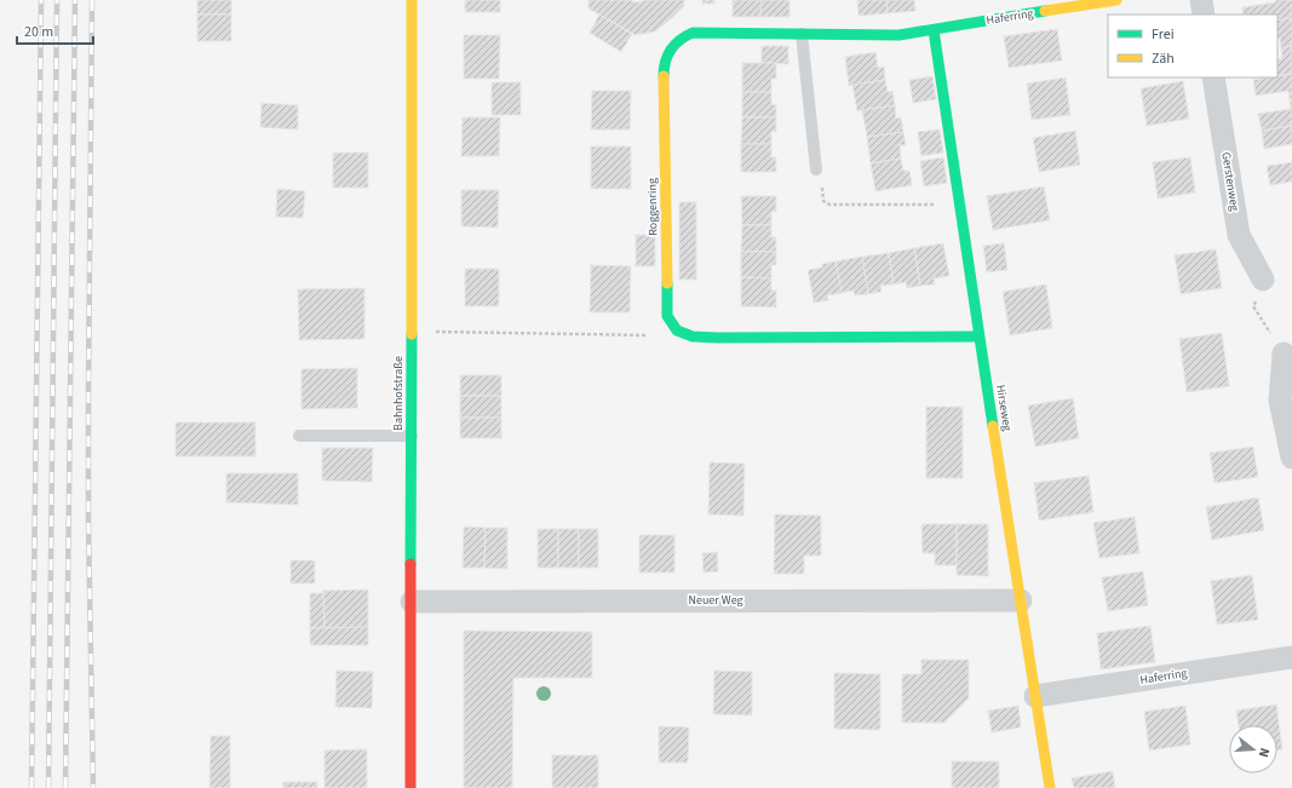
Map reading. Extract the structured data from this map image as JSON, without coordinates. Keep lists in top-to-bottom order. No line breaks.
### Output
{"streets":{"street":["Haferring","Gerstenweg","Roggenring","Bahnhofstraße","Hirseweg","Neuer Weg"]},"crossings":[["Haferring","Roggenring"],["Haferring","Hirseweg"],["Roggenring","Hirseweg"],["Bahnhofstraße","Neuer Weg"],["Hirseweg","Neuer Weg"]],"legend":["Frei","Zäh"],"scale_bar":"20 m","north":"right"}
